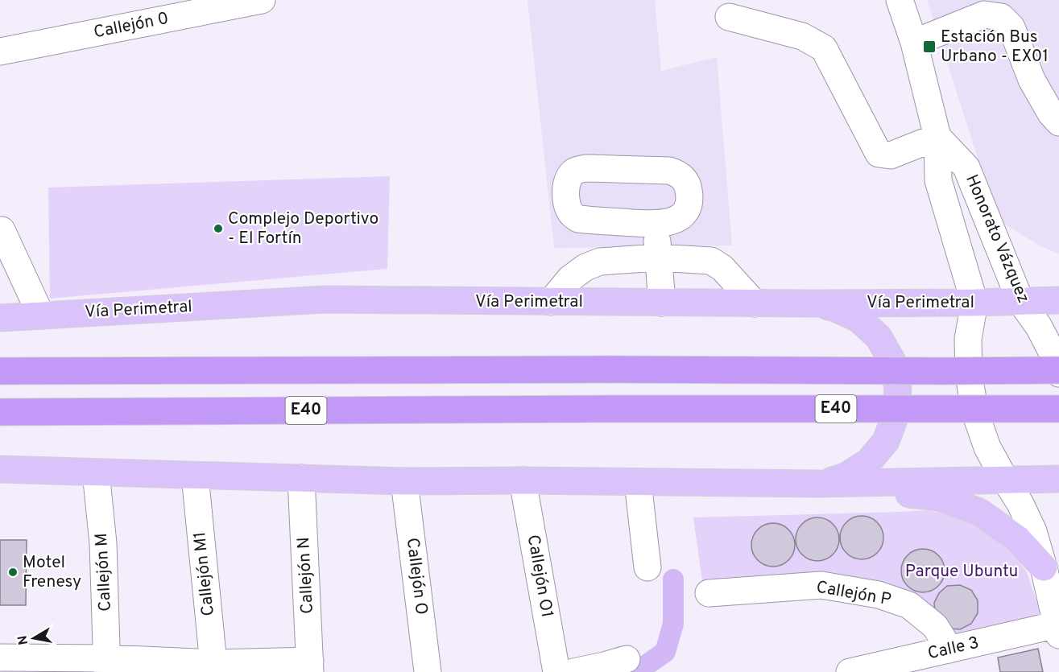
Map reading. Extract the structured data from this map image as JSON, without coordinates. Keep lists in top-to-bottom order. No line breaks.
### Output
{"streets":{"highway":["E40"],"main road":["Vía Perimetral"],"street":["Callejón 0","Honorato Vázquez","Callejón M","Callejón M1","Callejón N","Callejón O","Callejón O1","Callejón P","Calle 3"]},"crossings":[["Honorato Vázquez","Vía Perimetral"],["Honorato Vázquez","E40"],["Honorato Vázquez","Calle 3"],["Callejón P","Calle 3"]],"parks":["Parque Ubuntu"],"places":{"transit":["Estación Bus Urbano - EX01"],"other":["Complejo Deportivo - El Fortín","Motel Frenesy"]},"north":"left"}
